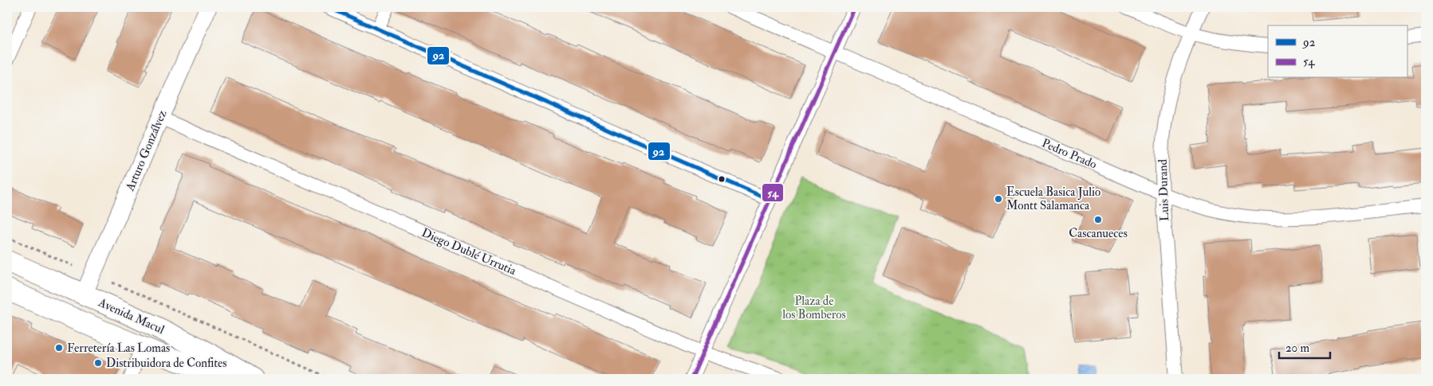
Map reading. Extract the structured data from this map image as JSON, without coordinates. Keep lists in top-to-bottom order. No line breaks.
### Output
{"streets":{"main road":["Avenida Macul"],"street":["Arturo Gonzálvez","Pedro Prado","Luis Durand","Diego Dublé Urrutia"]},"crossings":[["Arturo Gonzálvez","Diego Dublé Urrutia"],["Arturo Gonzálvez","Avenida Macul"],["Pedro Prado","Luis Durand"]],"parks":["Plaza de los Bomberos"],"places":["Escuela Basica Julio Montt Salamanca","Cascanueces","Ferretería Las Lomas","Distribuidora de Confites"],"lines":["transit line 92","transit line 54"],"legend":["92","54"],"scale_bar":"20 m"}
